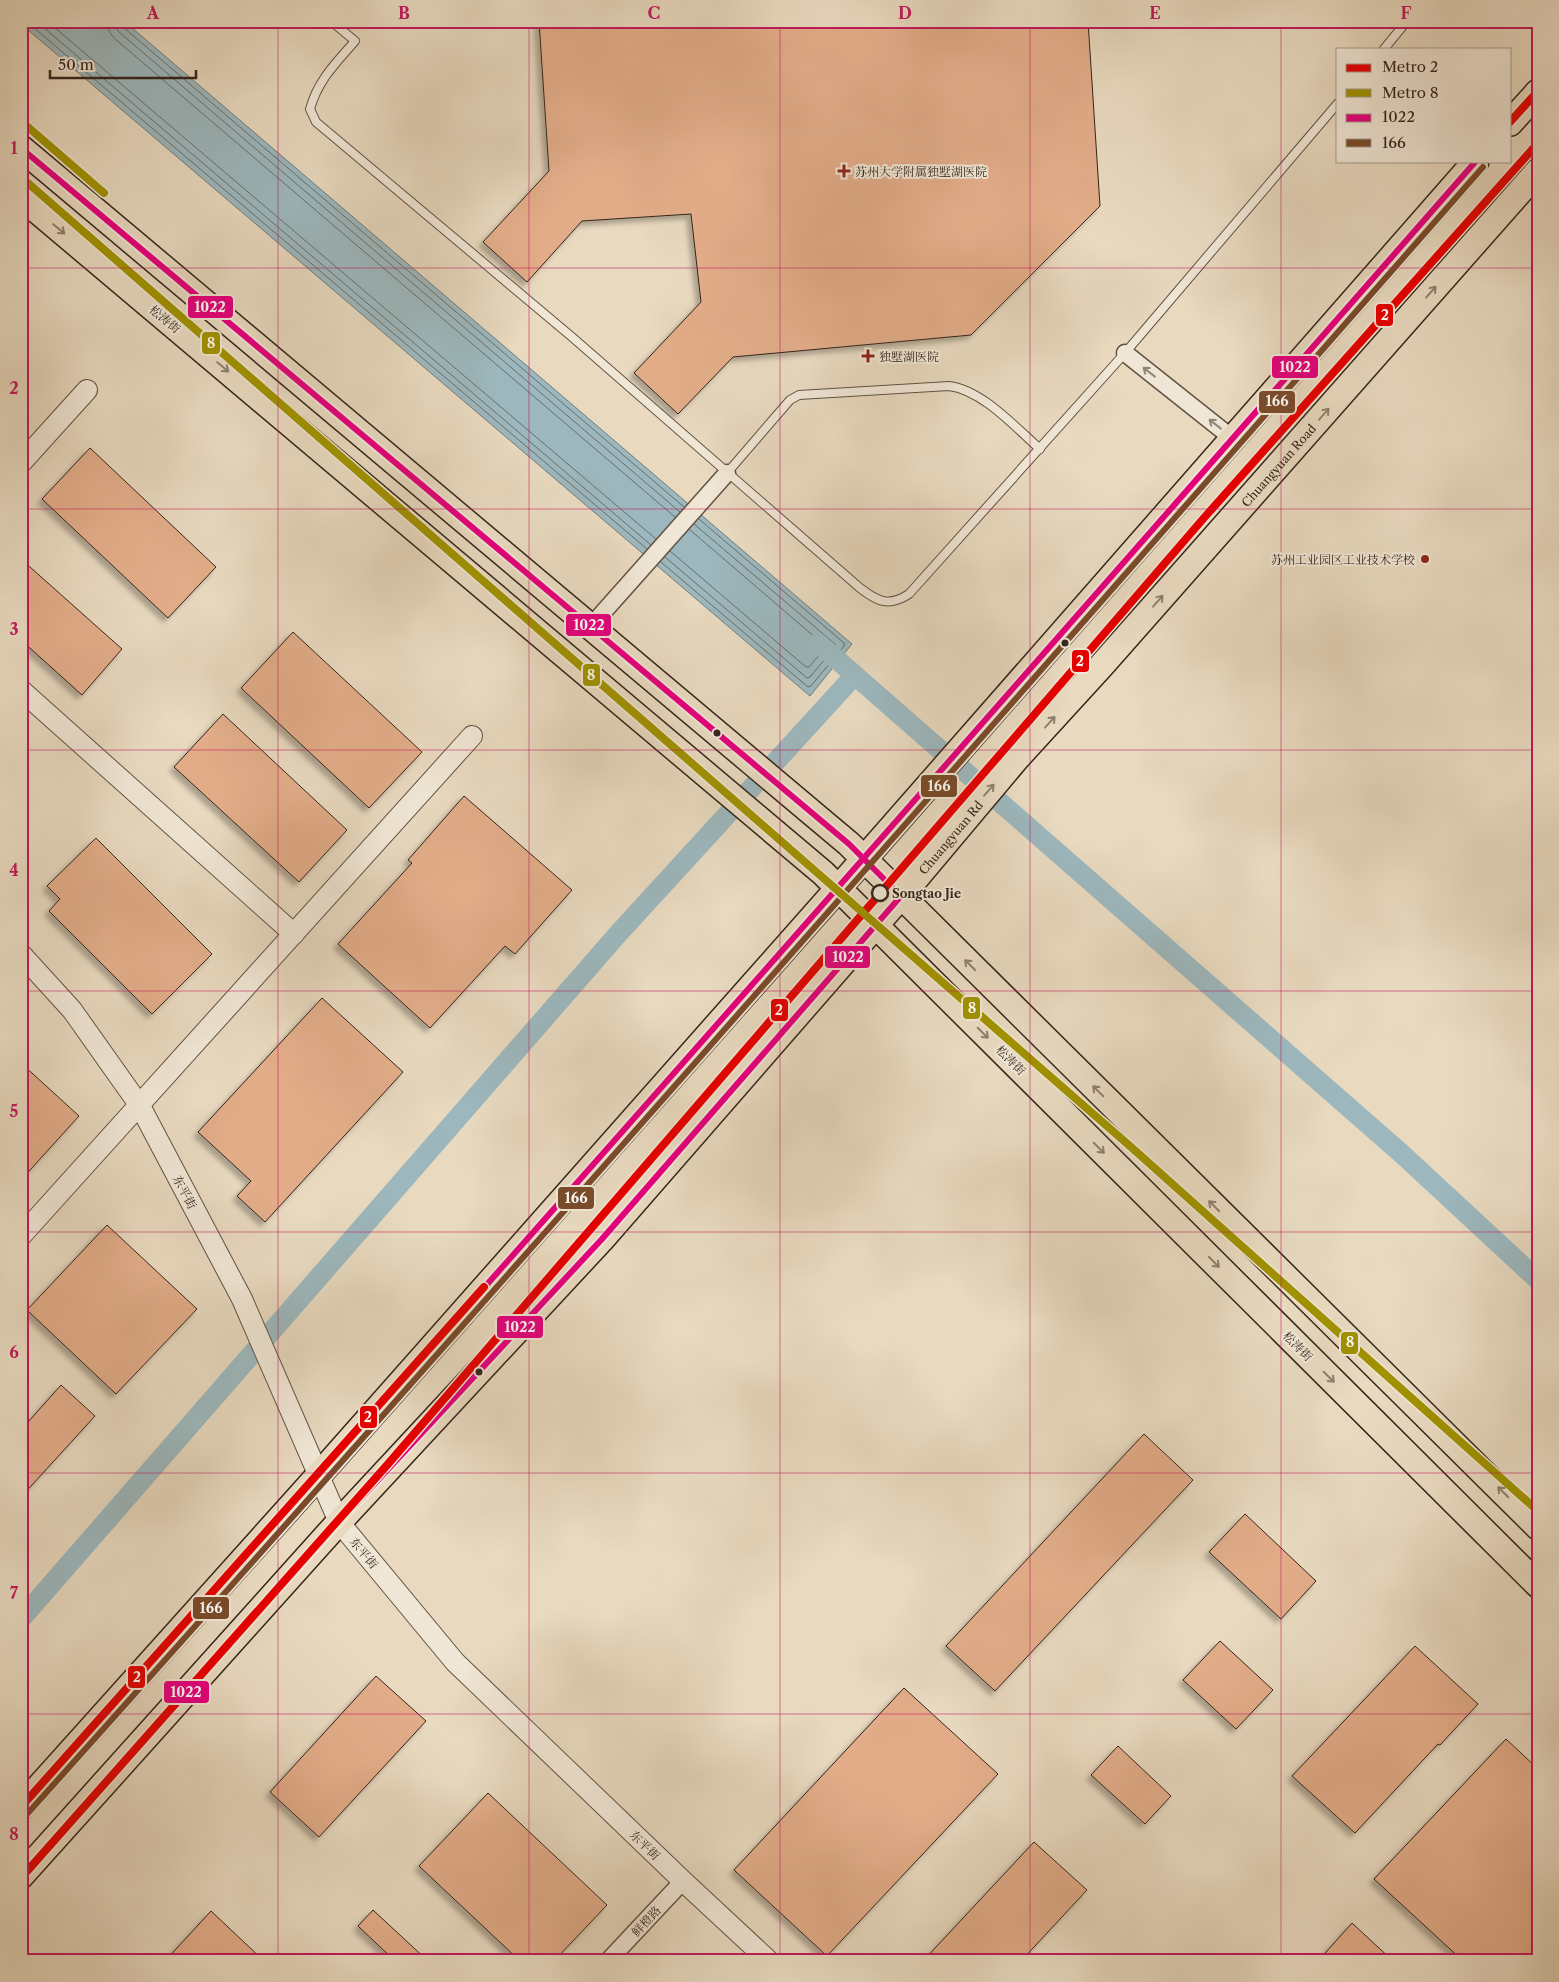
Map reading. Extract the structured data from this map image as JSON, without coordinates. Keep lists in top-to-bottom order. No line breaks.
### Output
{"streets":{"main road":["松涛街","Chuangyuan Road","Chuangyuan Rd"],"street":["东平街","鲜橙路"]},"crossings":[["松涛街","Chuangyuan Rd"],["Chuangyuan Road","Chuangyuan Rd"],["Chuangyuan Rd","东平街"],["东平街","鲜橙路"]],"places":{"health":["苏州大学附属独墅湖医院","独墅湖医院"],"other":["苏州工业园区工业技术学校","Songtao Jie"]},"lines":["metro line 2","transit line 1022","metro line 8","transit line 166"],"legend":["Metro 2","Metro 8","1022","166"],"scale_bar":"50 m","grid":{"columns":["A","B","C","D","E","F"],"rows":["1","2","3","4","5","6","7","8"]}}
